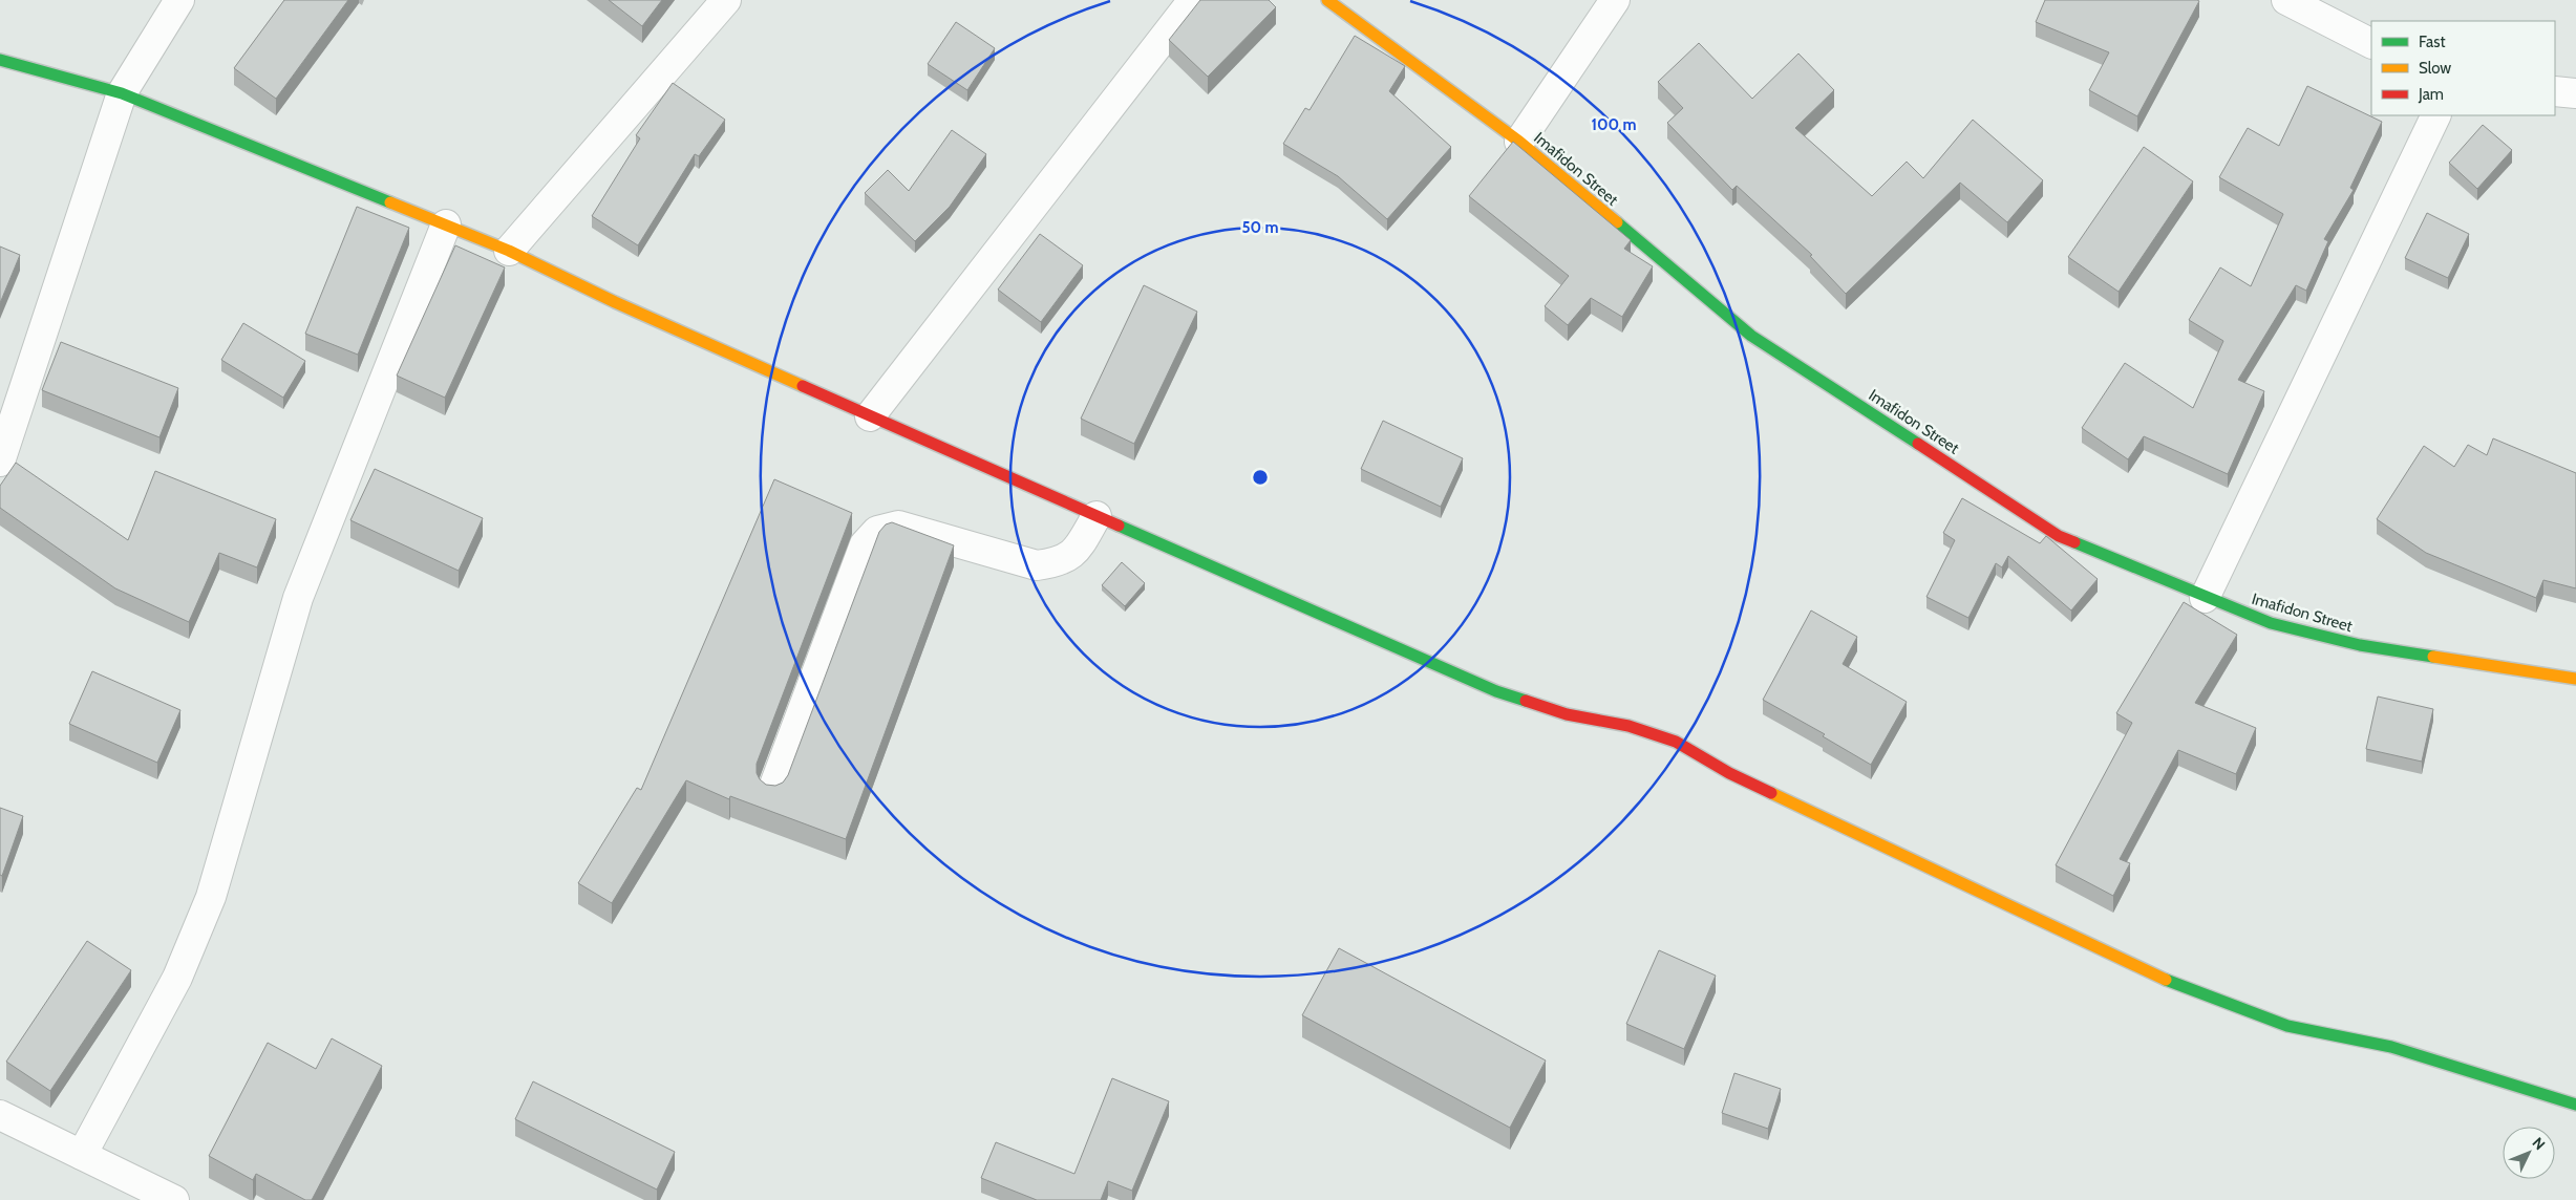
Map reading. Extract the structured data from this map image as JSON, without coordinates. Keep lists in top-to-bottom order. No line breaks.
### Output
{"streets":{"street":["Imafidon Street"]},"legend":["Fast","Slow","Jam"],"north":"top right","rings":["100 m","50 m"]}
